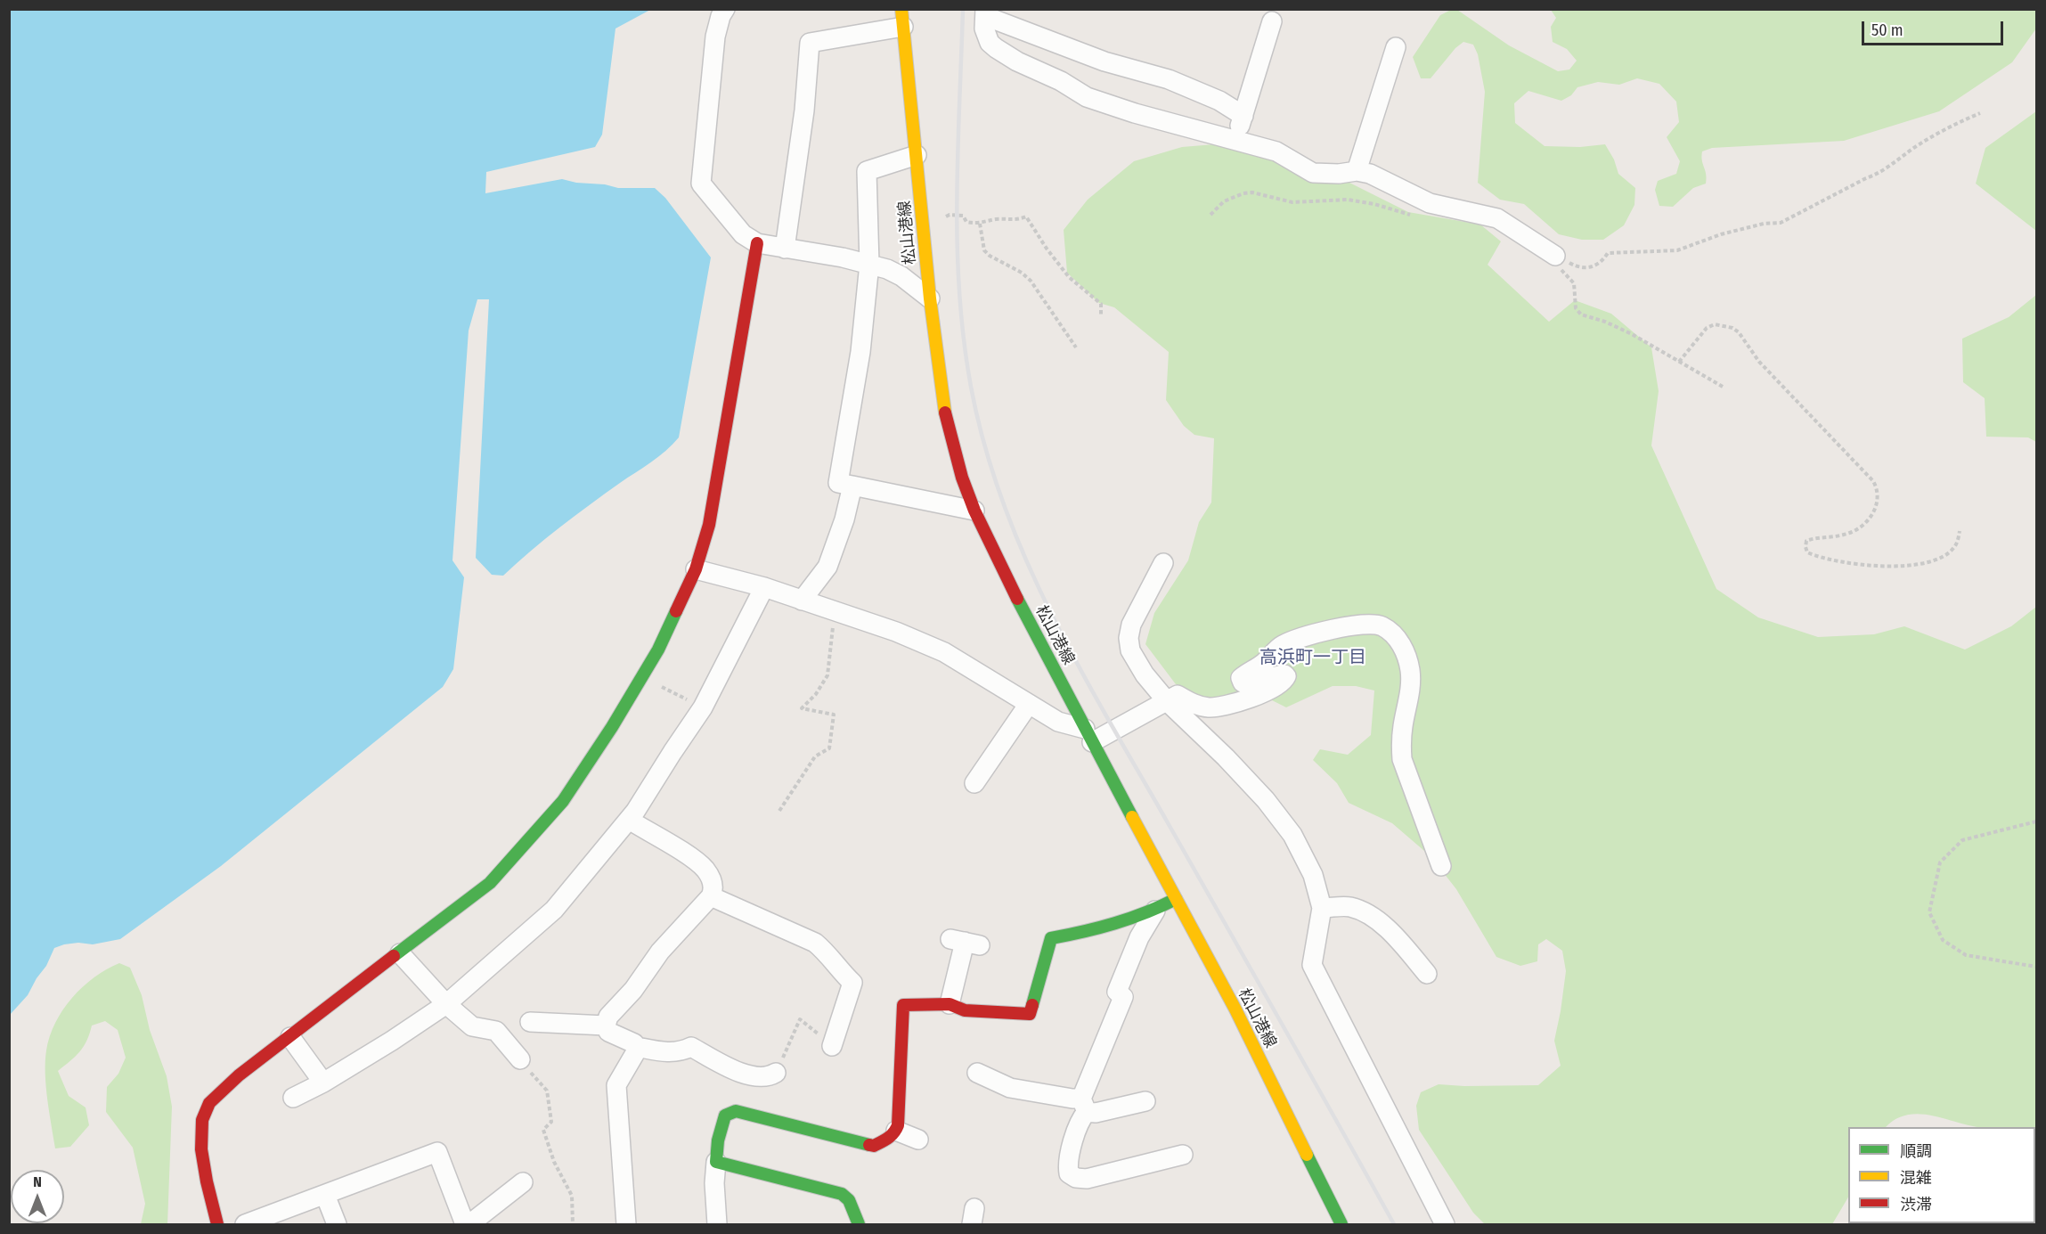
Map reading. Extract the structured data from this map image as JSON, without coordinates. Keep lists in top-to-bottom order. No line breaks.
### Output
{"streets":{"street":["松山港線"]},"districts":["高浜町一丁目"],"legend":["順調","混雑","渋滞"],"scale_bar":"50 m","north":"top"}
